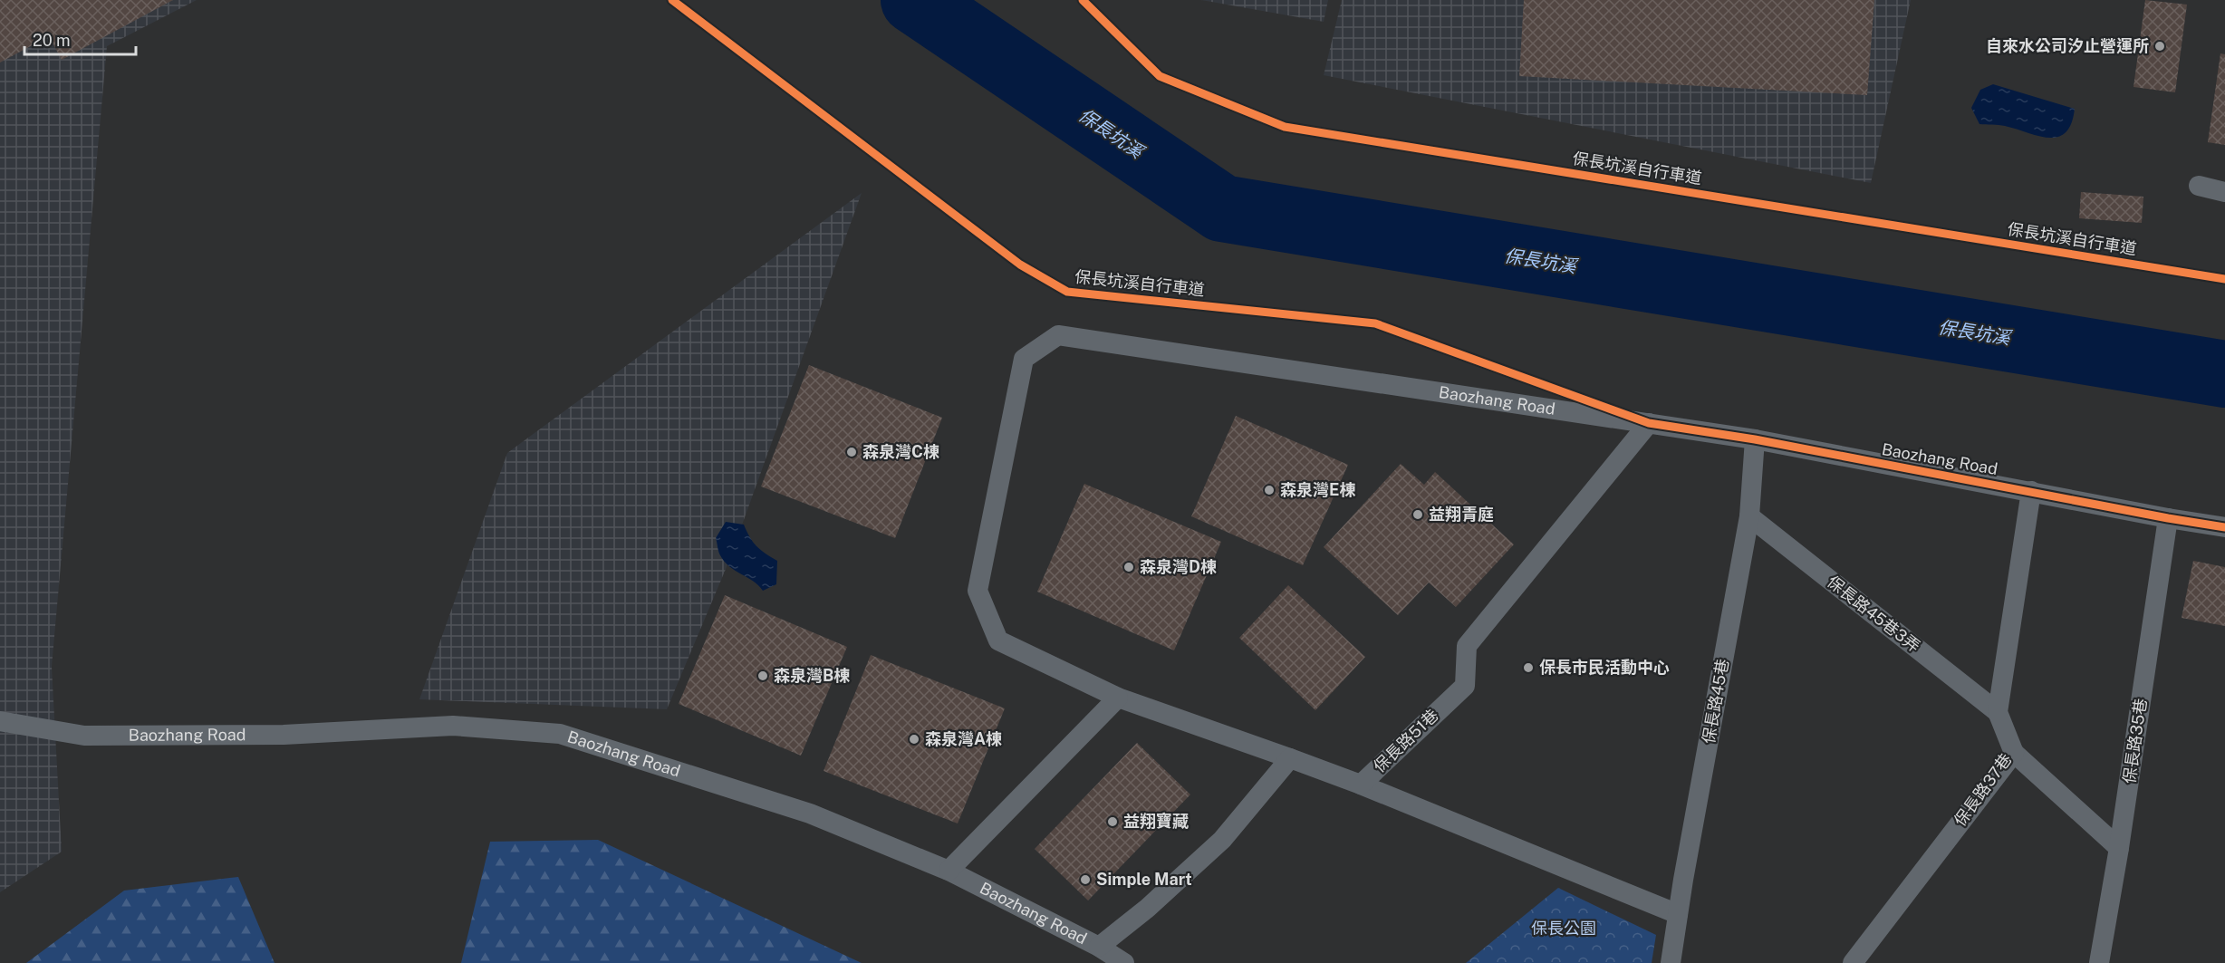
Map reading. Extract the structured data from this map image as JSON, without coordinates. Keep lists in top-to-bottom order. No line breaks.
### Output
{"streets":{"lane":["Baozhang Road","保長路45巷3弄","保長路45巷","保長路51巷","保長路35巷","保長路37巷"],"cycle path":["保長坑溪自行車道"]},"crossings":[["Baozhang Road","保長路45巷"],["Baozhang Road","保長路51巷"],["Baozhang Road","保長路35巷"],["保長路45巷3弄","保長路45巷"],["保長路45巷3弄","保長路37巷"]],"water":["保長坑溪"],"parks":["保長公園"],"places":["自來水公司汐止營運所","森泉灣C棟","森泉灣E棟","益翔青庭","森泉灣D棟","保長市民活動中心","森泉灣B棟","森泉灣A棟","益翔寶藏","Simple Mart"],"scale_bar":"20 m"}
